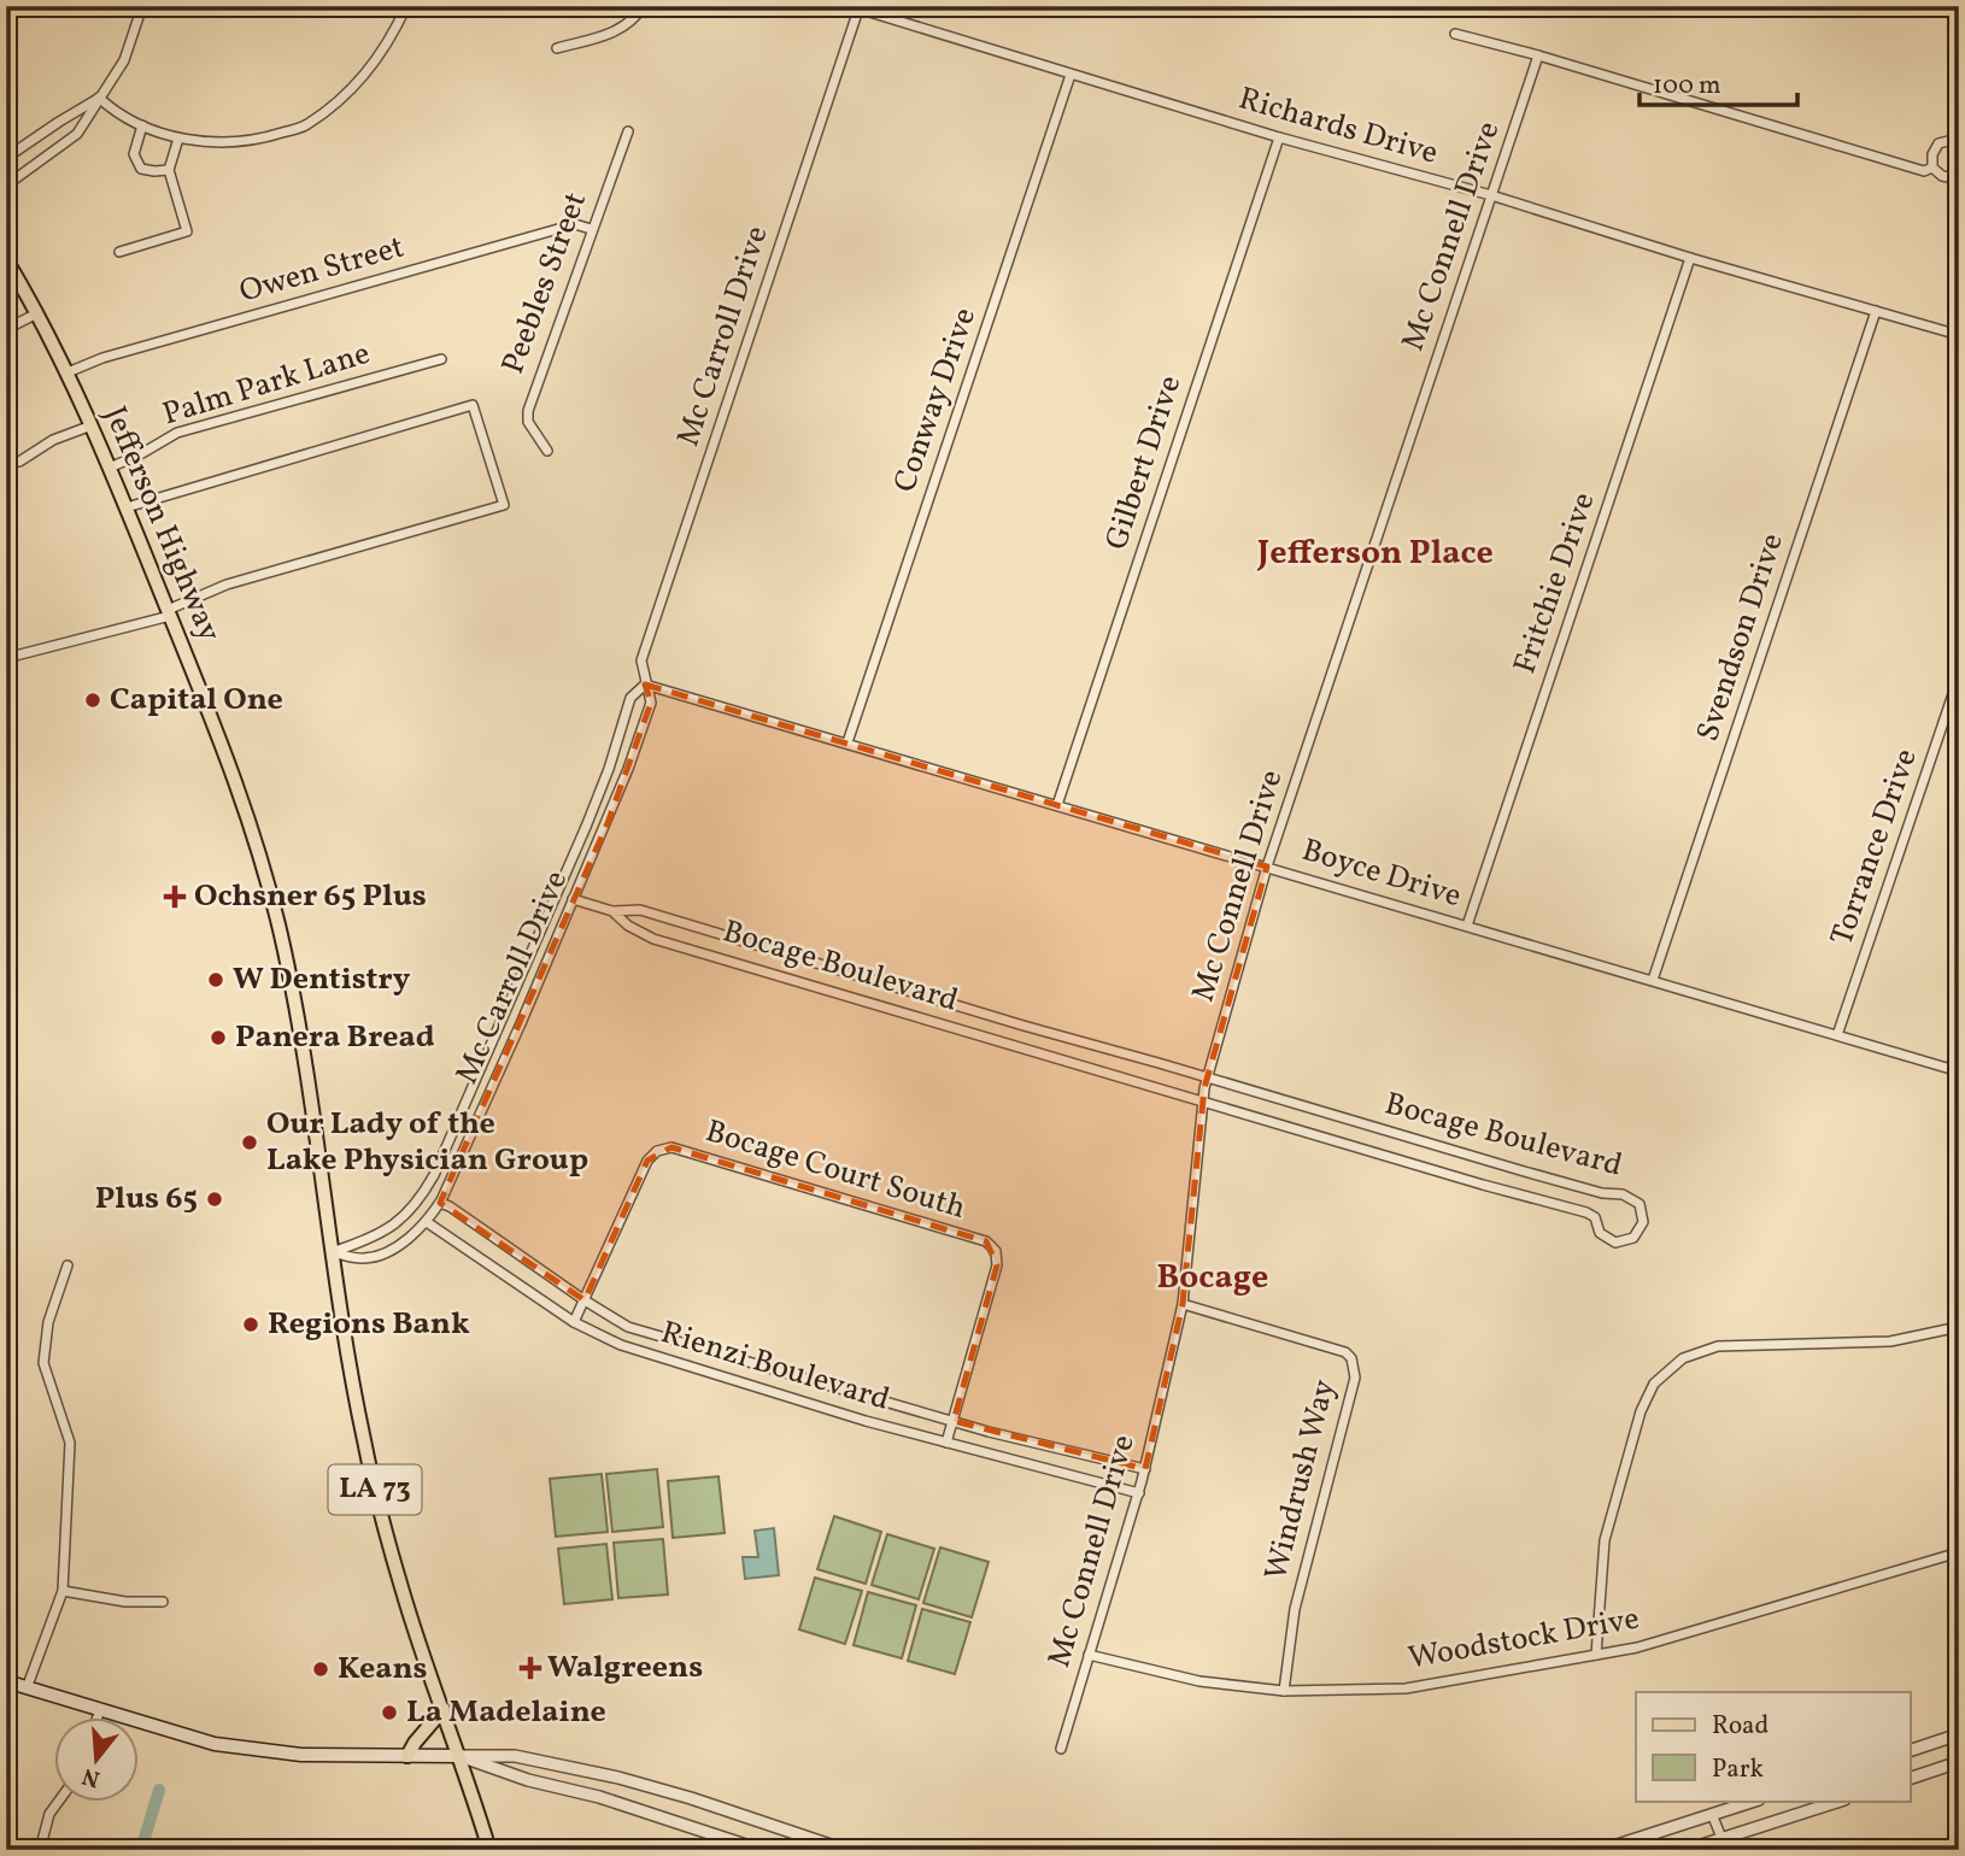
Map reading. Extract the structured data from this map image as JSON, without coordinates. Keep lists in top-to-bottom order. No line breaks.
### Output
{"streets":{"main road":["Jefferson Highway","LA 73"],"street":["Richards Drive","Mc Connell Drive","Owen Street","Peebles Street","Mc Carroll Drive","Palm Park Lane","Conway Drive","Gilbert Drive","Fritchie Drive","Svendson Drive","Torrance Drive","Boyce Drive","Bocage Boulevard","Bocage Court South","Rienzi Boulevard","Windrush Way","Woodstock Drive"]},"crossings":[["Richards Drive","Mc Connell Drive"],["Richards Drive","Mc Carroll Drive"],["Richards Drive","Conway Drive"],["Richards Drive","Gilbert Drive"],["Richards Drive","Fritchie Drive"],["Richards Drive","Svendson Drive"],["Mc Connell Drive","Boyce Drive"],["Mc Connell Drive","Bocage Boulevard"],["Mc Connell Drive","Rienzi Boulevard"],["Mc Connell Drive","Windrush Way"],["Mc Connell Drive","Woodstock Drive"],["Owen Street","Peebles Street"],["Owen Street","Jefferson Highway"],["Mc Carroll Drive","Jefferson Highway"],["Mc Carroll Drive","Boyce Drive"],["Mc Carroll Drive","Bocage Boulevard"],["Mc Carroll Drive","Rienzi Boulevard"],["Palm Park Lane","Jefferson Highway"],["Conway Drive","Boyce Drive"],["Gilbert Drive","Boyce Drive"],["Fritchie Drive","Boyce Drive"],["Svendson Drive","Boyce Drive"],["Torrance Drive","Boyce Drive"],["Bocage Court South","Rienzi Boulevard"],["Windrush Way","Woodstock Drive"]],"districts":["Jefferson Place","Bocage"],"places":{"other":["Capital One","W Dentistry","Panera Bread","Our Lady of the Lake Physician Group","Plus 65","Regions Bank","Keans","La Madelaine"],"health":["Ochsner 65 Plus","Walgreens"]},"legend":["Road","Park"],"scale_bar":"100 m","north":"bottom"}
